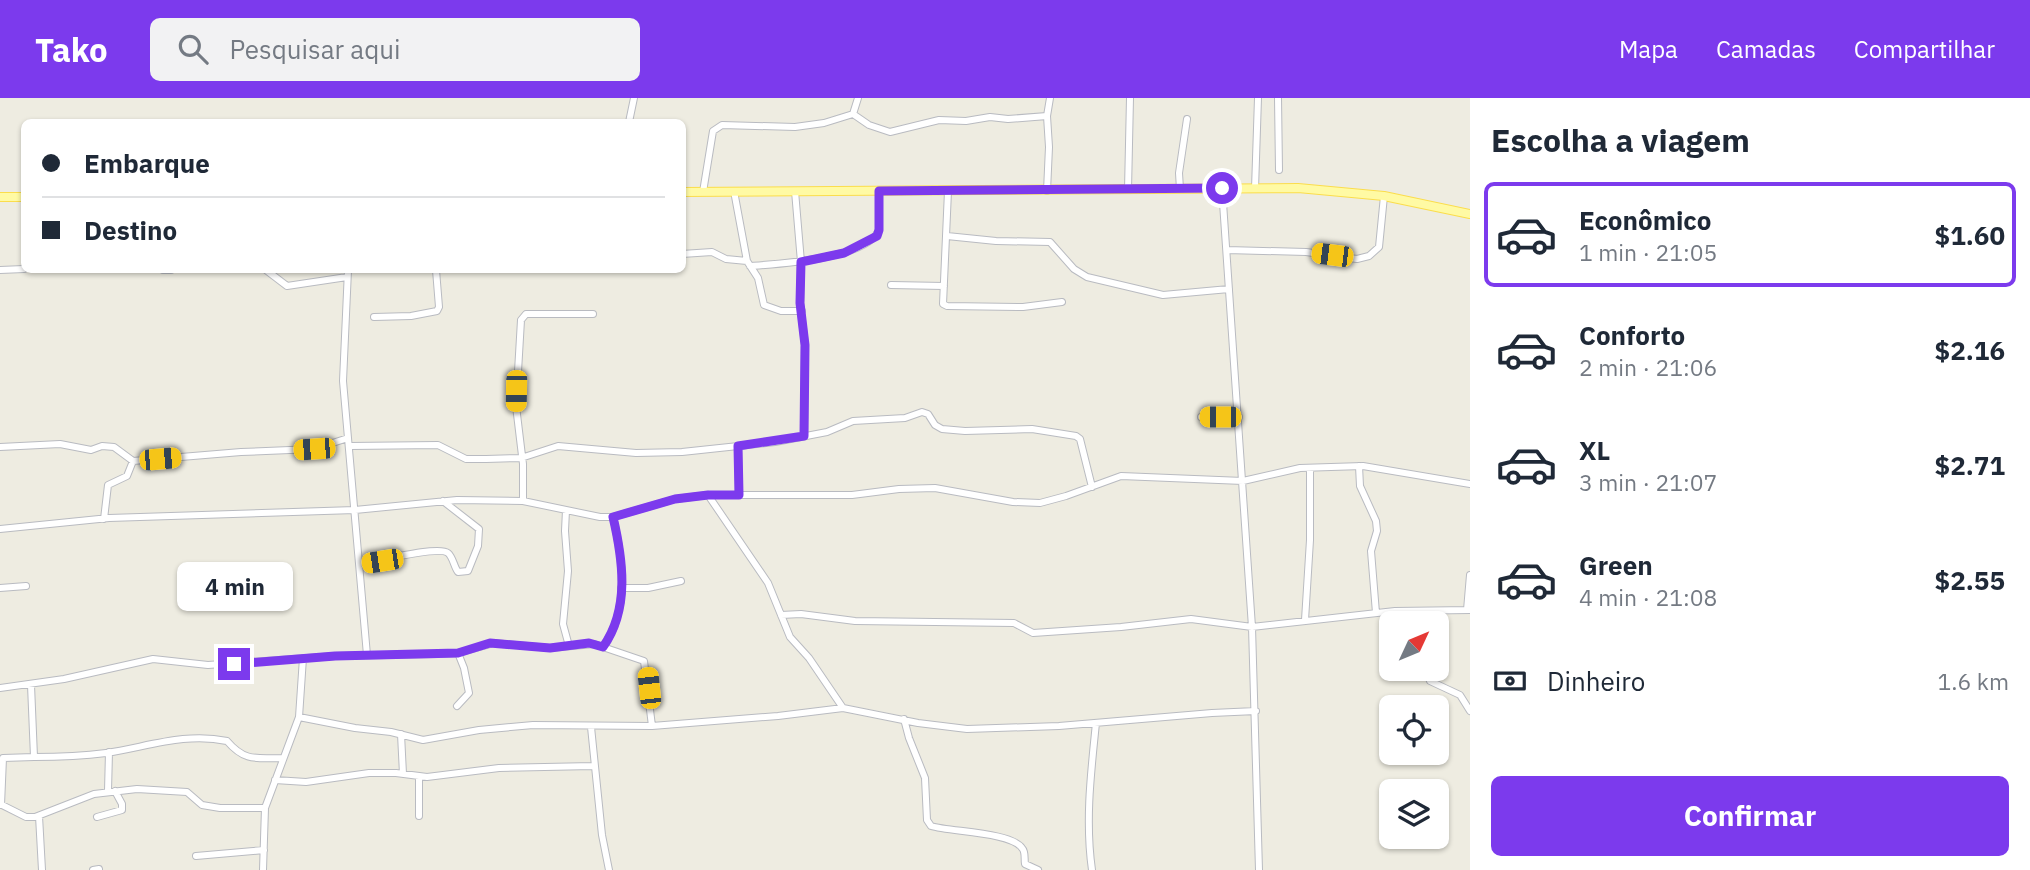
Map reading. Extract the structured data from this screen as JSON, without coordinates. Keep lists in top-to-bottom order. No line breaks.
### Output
{"north":"top right","page":{"header":"Tako","search":"Pesquisar aqui","nav":["Mapa","Camadas","Compartilhar"],"heading":"Escolha a viagem","banner":["Embarque","Destino"],"list":[{"name":"Econômico","note":"1 min · 21:05","value":"$1.60"},{"name":"Conforto","note":"2 min · 21:06","value":"$2.16"},{"name":"XL","note":"3 min · 21:07","value":"$2.71"},{"name":"Green","note":"4 min · 21:08","value":"$2.55"}],"bubble":"4 min","pay":["Dinheiro","1.6 km"],"buttons":"Confirmar"}}
